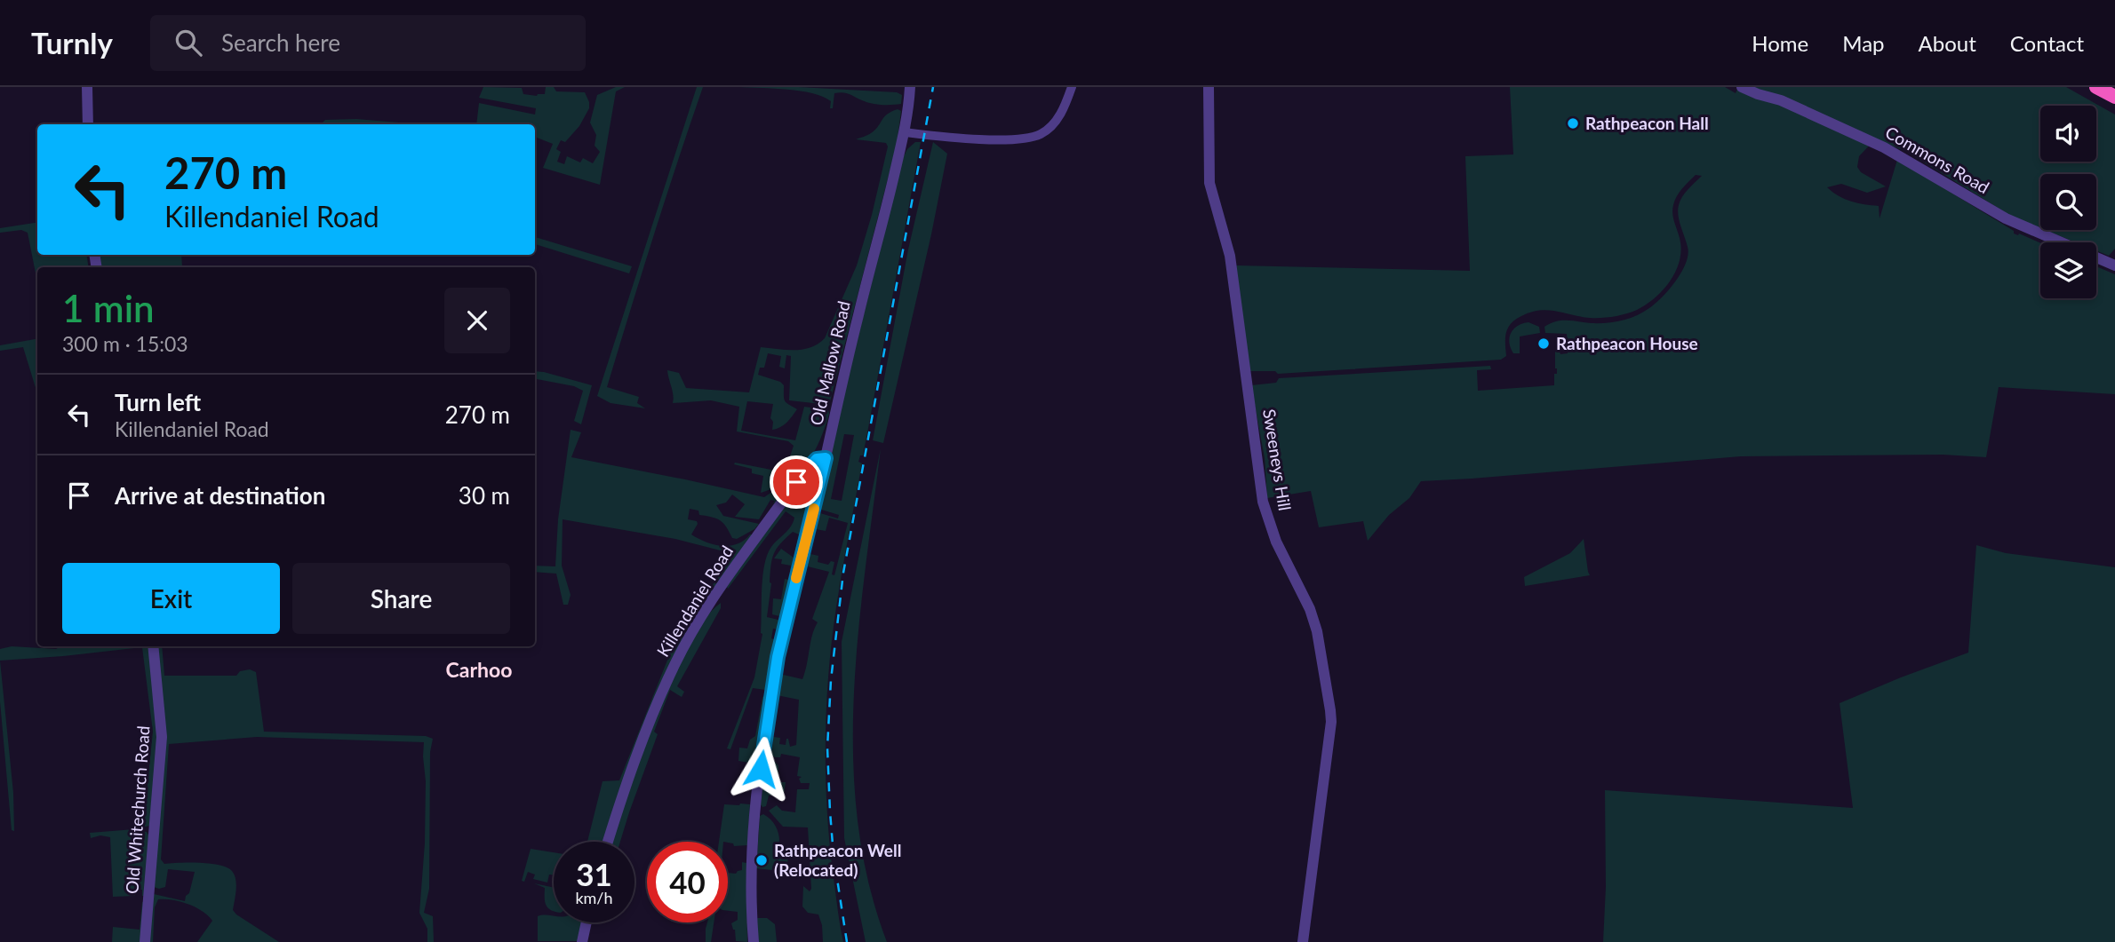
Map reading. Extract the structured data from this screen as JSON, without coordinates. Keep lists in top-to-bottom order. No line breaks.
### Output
{"streets":{"street":["Commons Road","Old Mallow Road","Sweeneys Hill","Killendaniel Road","Old Whitechurch Road"]},"crossings":[["Old Mallow Road","Killendaniel Road"]],"districts":["Carhoo"],"places":["Rathpeacon Hall","Rathpeacon House","Rathpeacon Well (Relocated)"],"page":{"header":"Turnly","search":"Search here","nav":["Home","Map","About","Contact"],"turn":["270 m","Killendaniel Road"],"heading":["1 min","300 m · 15:03"],"list":[{"name":"Turn left","note":"Killendaniel Road","value":"270 m"},{"name":"Arrive at destination","value":"30 m"}],"buttons":["Exit","Share"],"speed":"31 km/h","limit":"40"}}
